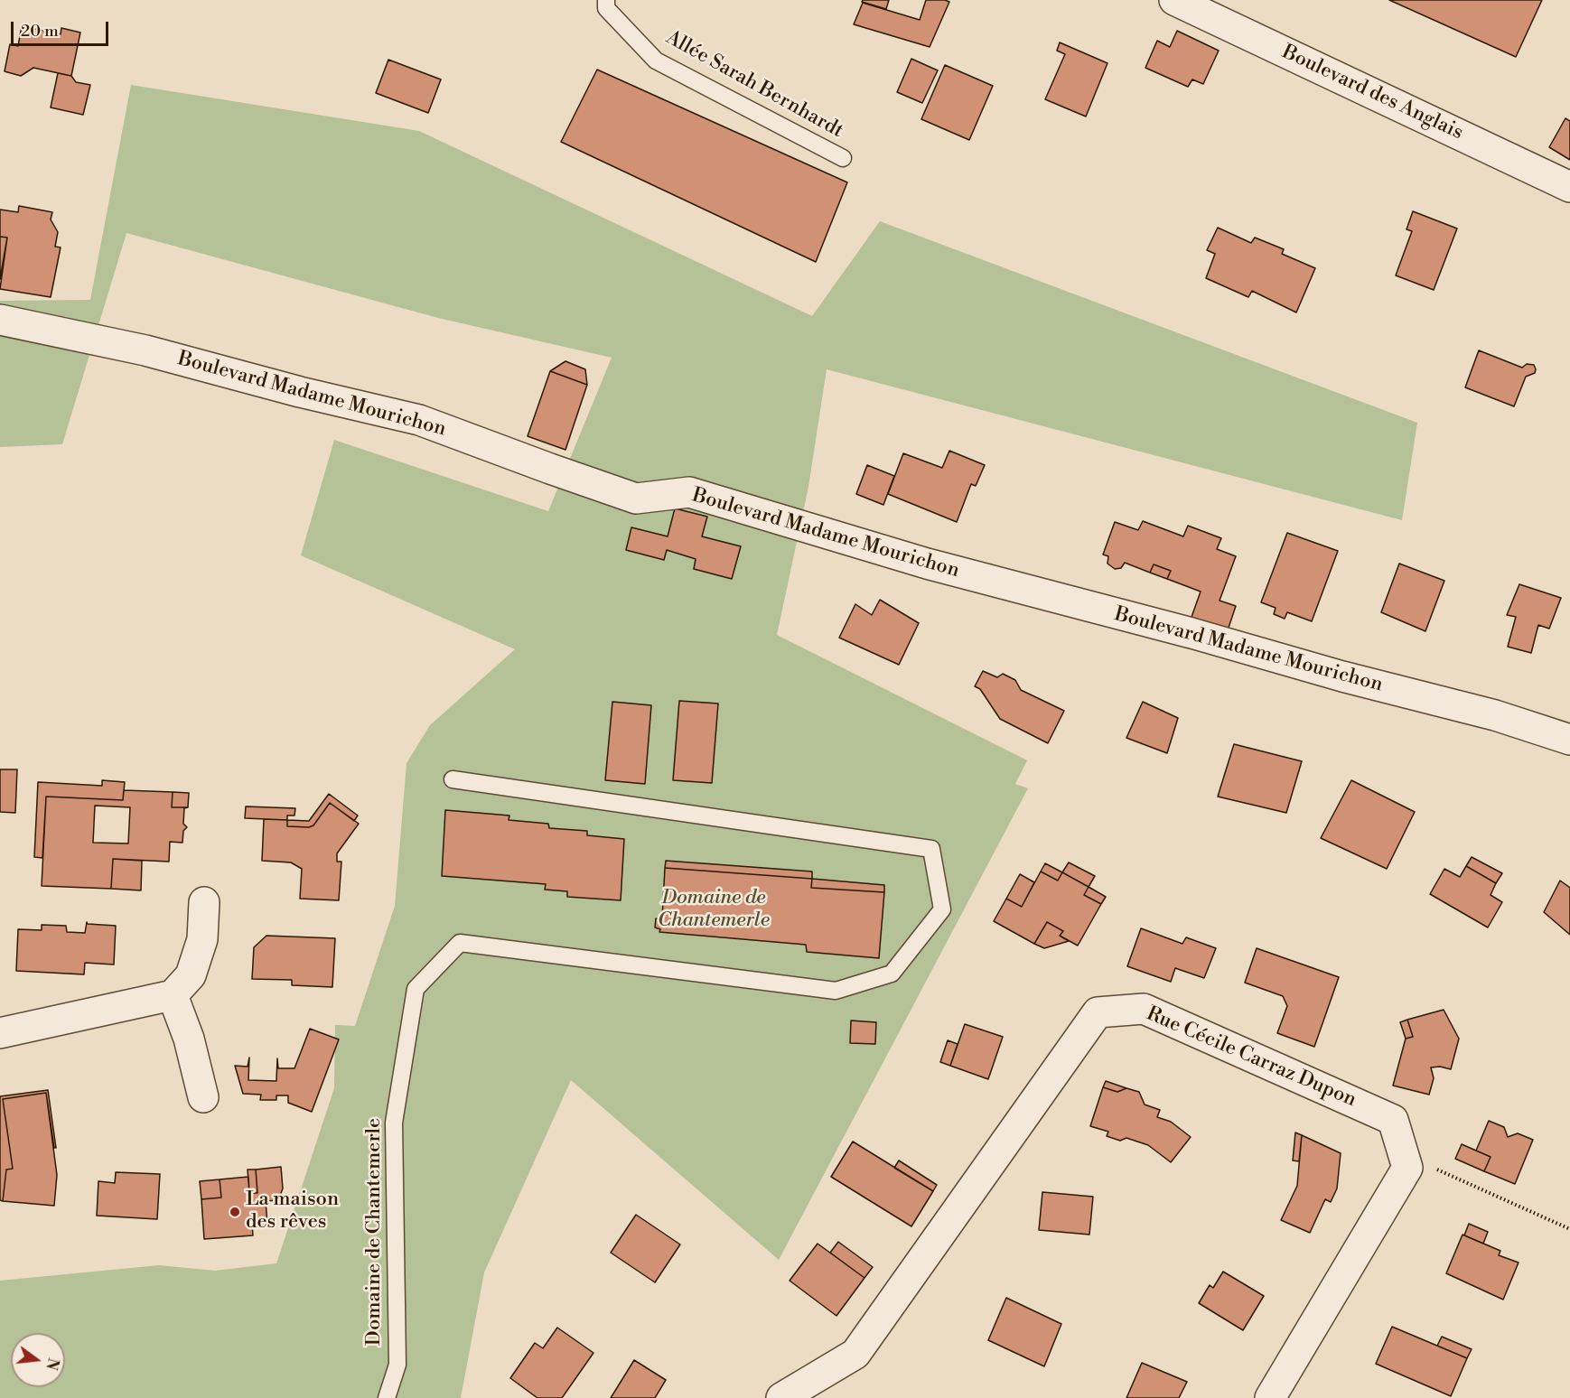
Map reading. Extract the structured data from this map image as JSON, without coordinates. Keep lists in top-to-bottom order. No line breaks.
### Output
{"streets":{"street":["Boulevard des Anglais","Boulevard Madame Mourichon","Rue Cécile Carraz Dupon"],"lane":["Allée Sarah Bernhardt","Domaine de Chantemerle"]},"parks":["Domaine de Chantemerle"],"places":["La maison des rêves"],"scale_bar":"20 m","north":"right"}
